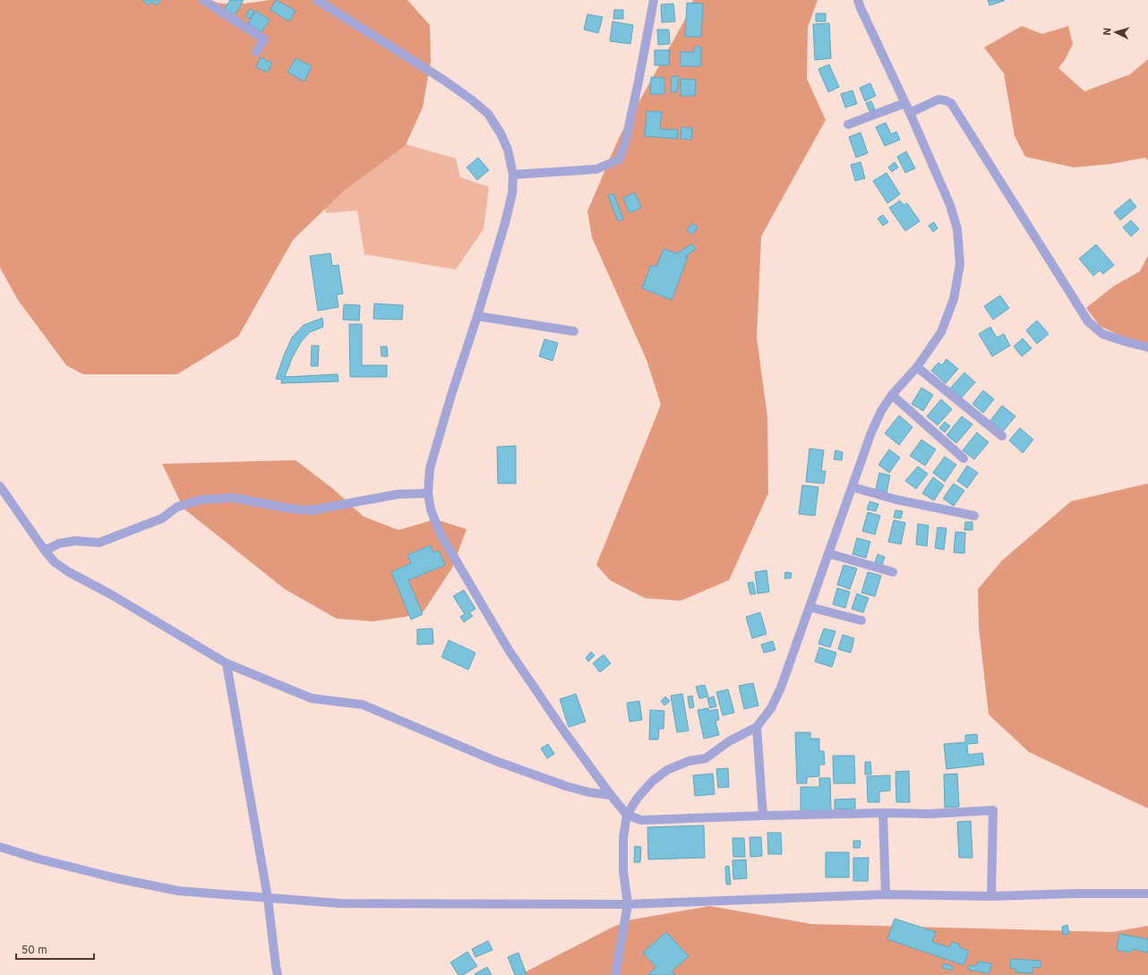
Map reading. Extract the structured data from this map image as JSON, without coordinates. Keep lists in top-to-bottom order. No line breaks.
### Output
{"scale_bar":"50 m","north":"left"}
